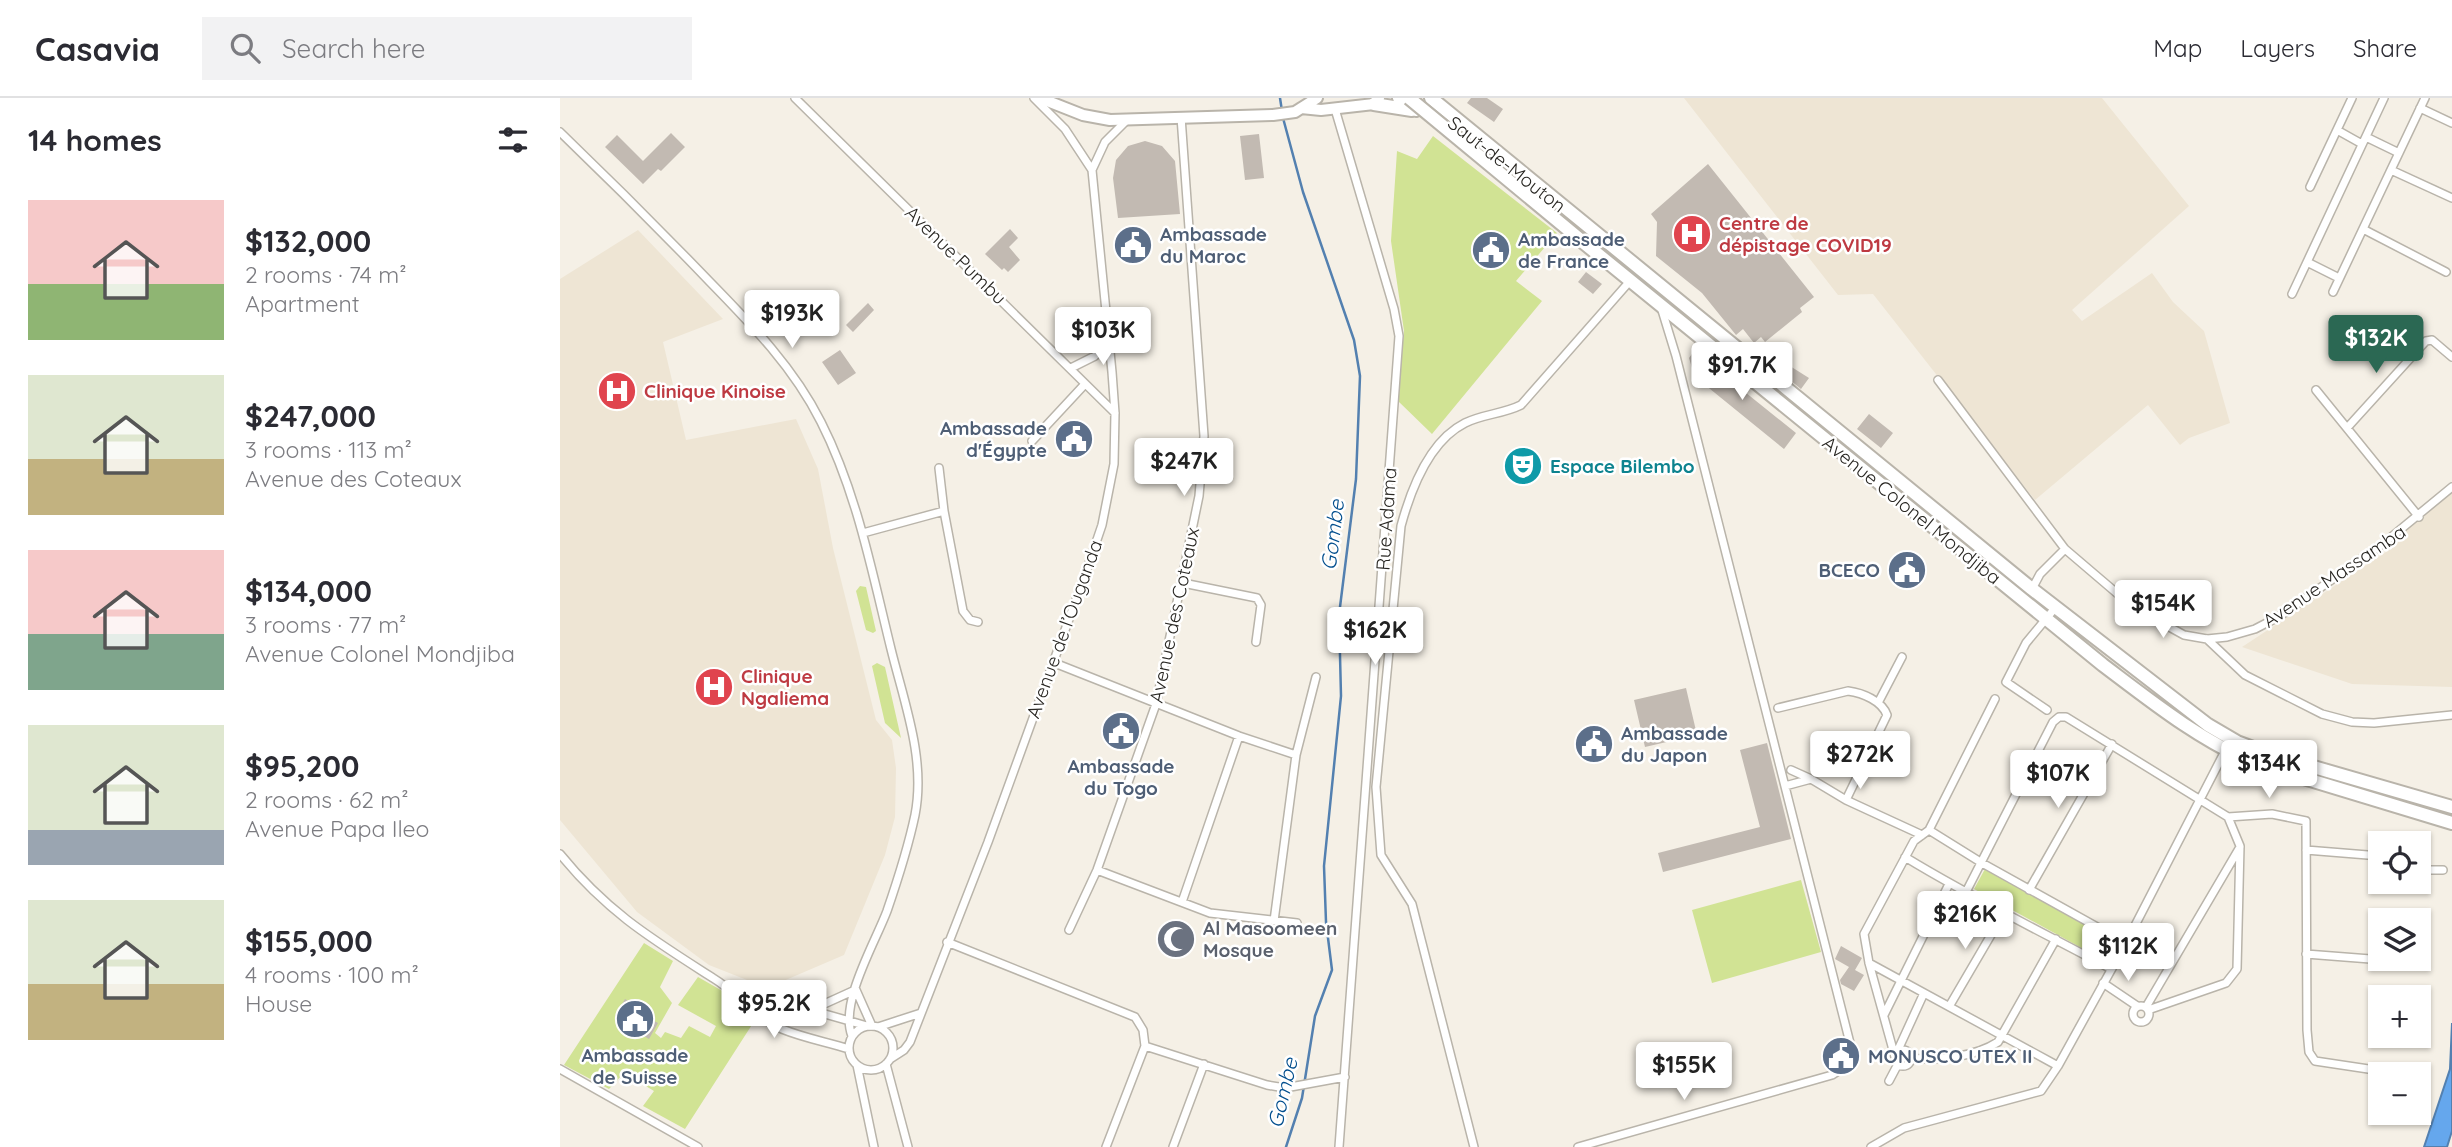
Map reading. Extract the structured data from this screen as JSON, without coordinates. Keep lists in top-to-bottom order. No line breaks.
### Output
{"streets":{"main road":["Saut-de-Mouton","Avenue Colonel Mondjiba"],"street":["Avenue Pumbu","Rue Adama","Avenue Massamba","Avenue des Coteaux","Avenue de l’Ouganda"]},"crossings":[["Saut-de-Mouton","Avenue Colonel Mondjiba"],["Avenue Pumbu","Avenue de l’Ouganda"]],"water":["Gombe"],"places":{"hospital":["Centre de dépistage COVID19","Clinique Kinoise","Clinique Ngaliema"],"public building":["Ambassade du Maroc","Ambassade de France","Ambassade d'Égypte","BCECO","Ambassade du Togo","Ambassade du Japon","Ambassade de Suisse","MONUSCO UTEX II"],"theatre":["Espace Bilembo"],"mosque":["Al Masoomeen Mosque"]},"page":{"header":"Casavia","search":"Search here","nav":["Map","Layers","Share"],"heading":"14 homes","list":[{"name":"$132,000","note":"2 rooms · 74 m² · Apartment"},{"name":"$247,000","note":"3 rooms · 113 m² · Avenue des Coteaux"},{"name":"$134,000","note":"3 rooms · 77 m² · Avenue Colonel Mondjiba"},{"name":"$95,200","note":"2 rooms · 62 m² · Avenue Papa Ileo"},{"name":"$155,000","note":"4 rooms · 100 m² · House"}],"price":["$193K","$103K","$132K","$91.7K","$247K","$154K","$162K","$272K","$134K","$107K","$216K","$112K","$95.2K","$155K"],"map_buttons":["+","−"]}}
